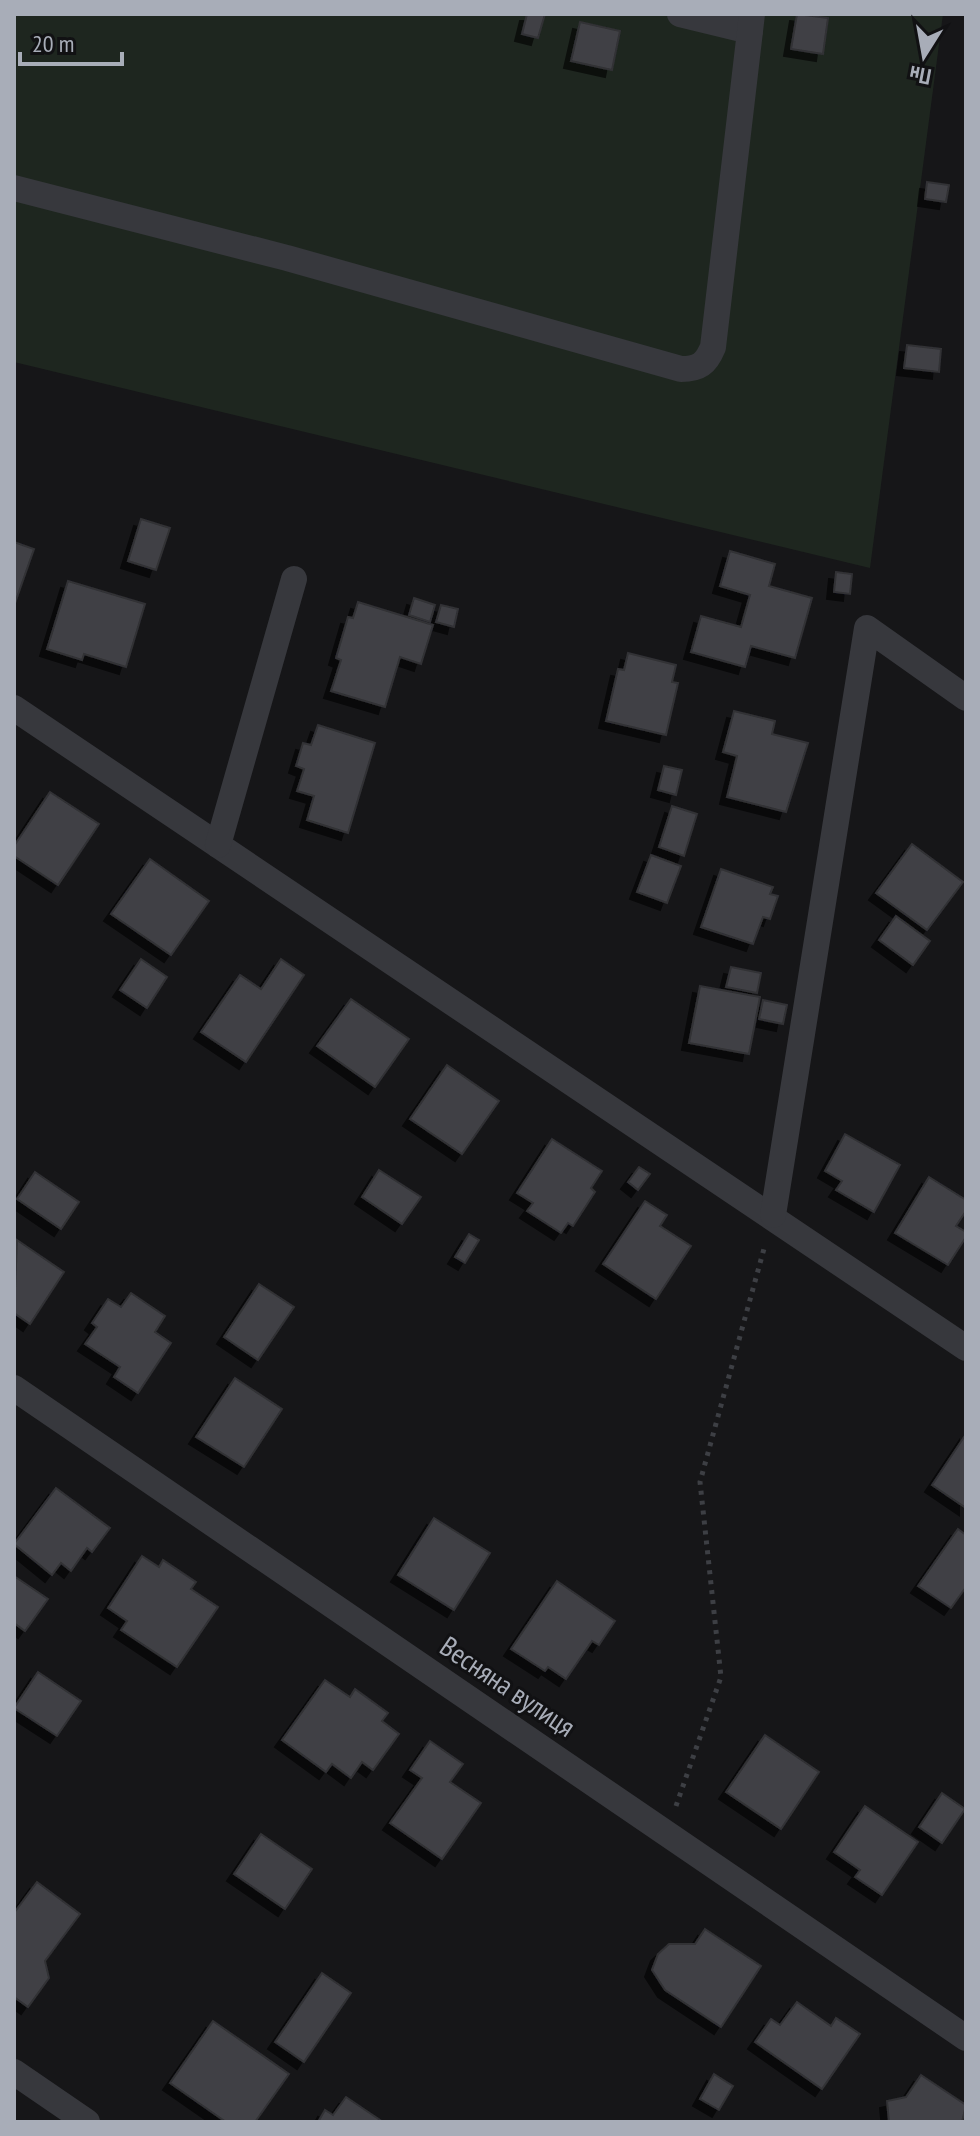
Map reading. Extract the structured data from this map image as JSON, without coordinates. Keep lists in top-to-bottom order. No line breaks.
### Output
{"streets":{"street":["Весняна вулиця"]},"scale_bar":"20 m","north":"bottom"}
